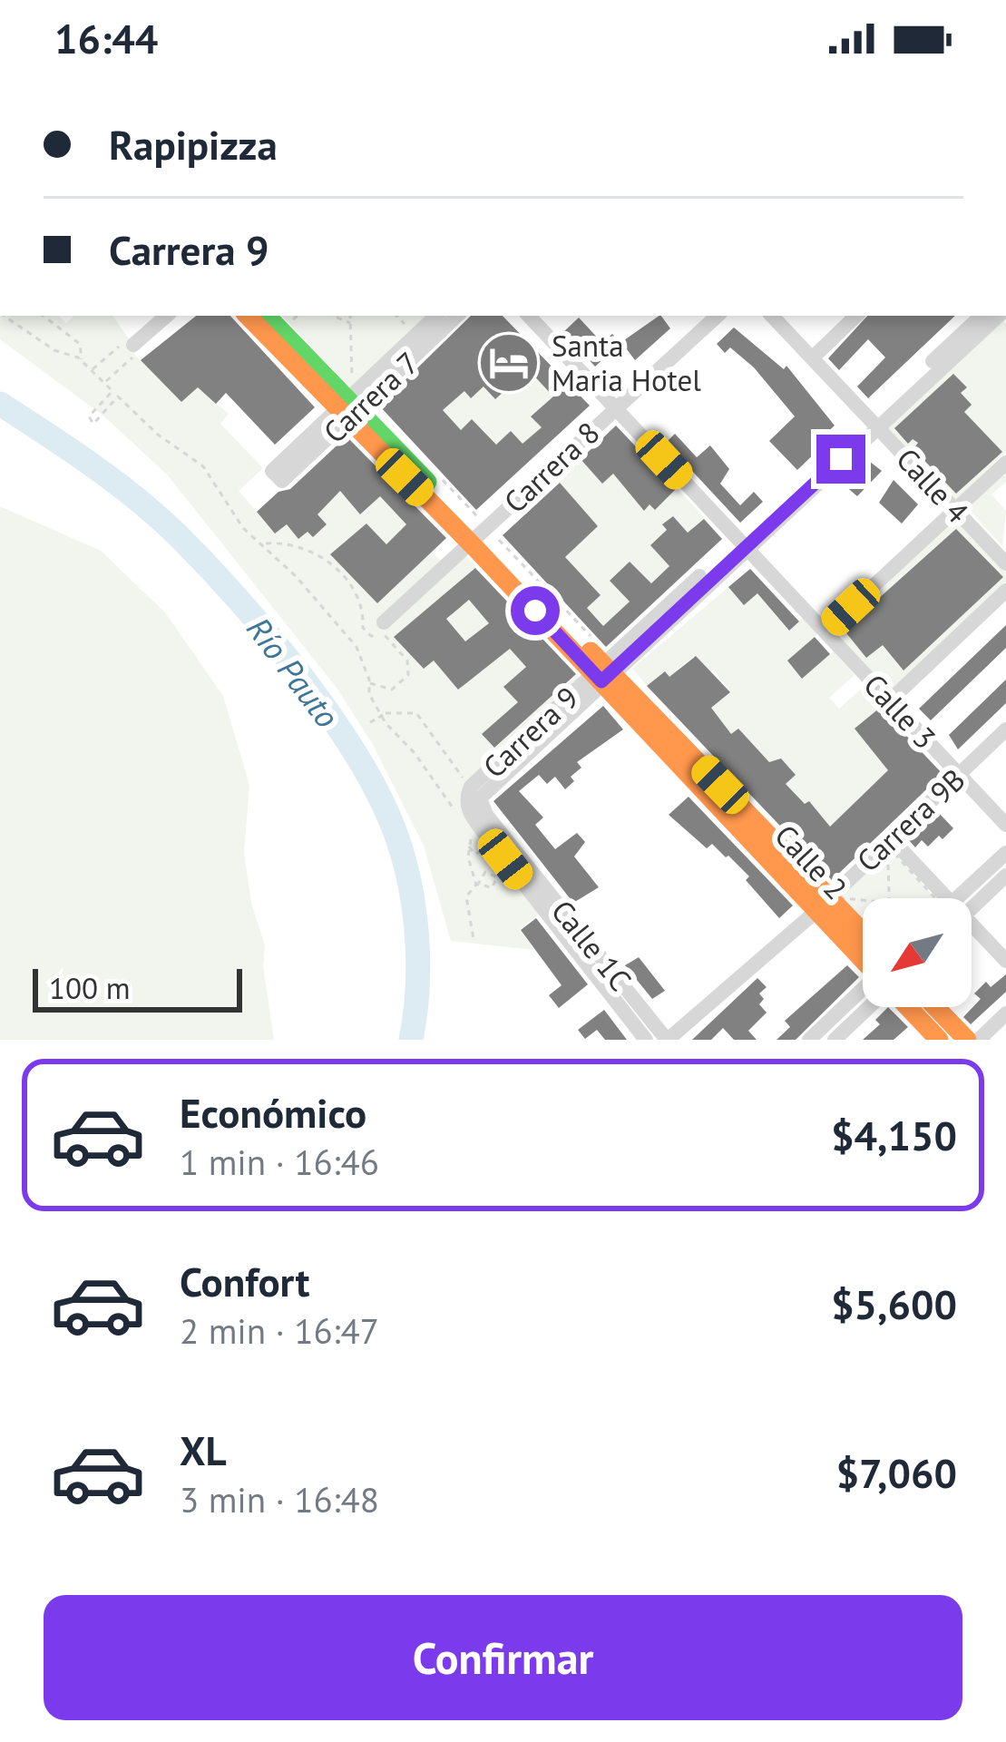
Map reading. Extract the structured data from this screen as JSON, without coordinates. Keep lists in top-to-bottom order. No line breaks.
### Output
{"streets":{"street":["Carrera 7","Carrera 8","Calle 4","Calle 3","Carrera 9","Carrera 9B","Calle 2","Calle 1C"]},"crossings":[["Carrera 7","Calle 2"],["Carrera 8","Calle 3"],["Carrera 8","Calle 2"],["Calle 4","Carrera 9"],["Calle 3","Carrera 9"],["Calle 3","Carrera 9B"],["Carrera 9","Calle 2"],["Carrera 9","Calle 1C"],["Carrera 9B","Calle 2"],["Carrera 9B","Calle 1C"]],"water":["Río Pauto"],"places":{"hotel":["Santa Maria Hotel"]},"scale_bar":"100 m","north":"bottom left","page":{"status":"16:44","banner":["Rapipizza","Carrera 9"],"scale":"100 m","list":[{"name":"Económico","note":"1 min · 16:46","value":"$4,150"},{"name":"Confort","note":"2 min · 16:47","value":"$5,600"},{"name":"XL","note":"3 min · 16:48","value":"$7,060"}],"buttons":"Confirmar"}}
